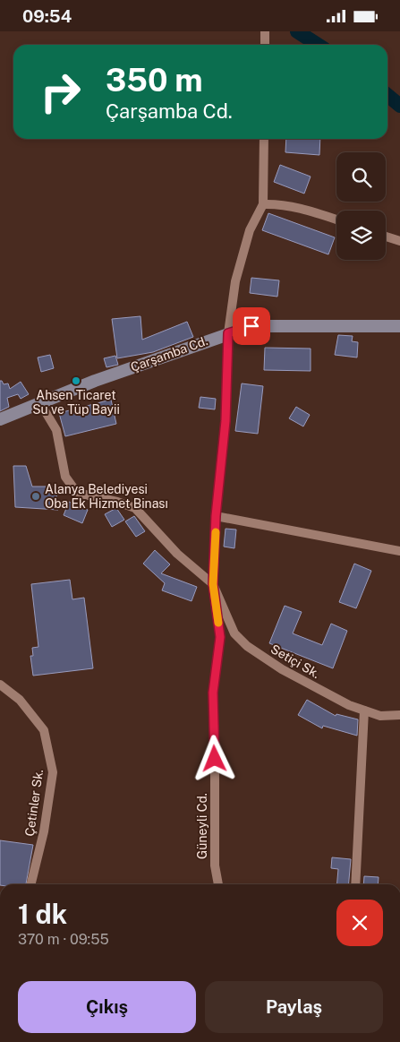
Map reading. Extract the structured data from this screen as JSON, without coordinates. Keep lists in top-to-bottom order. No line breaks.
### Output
{"streets":{"street":["Çarşamba Cd.","Setiçi Sk.","Çetinler Sk.","Güneyli Cd."]},"crossings":[["Çarşamba Cd.","Güneyli Cd."],["Setiçi Sk.","Güneyli Cd."]],"places":["Ahsen Ticaret Su ve Tüp Bayii","Alanya Belediyesi Oba Ek Hizmet Binası"],"page":{"status":"09:54","turn":["350 m","Çarşamba Cd."],"heading":["1 dk","370 m · 09:55"],"buttons":["Çıkış","Paylaş"]}}
